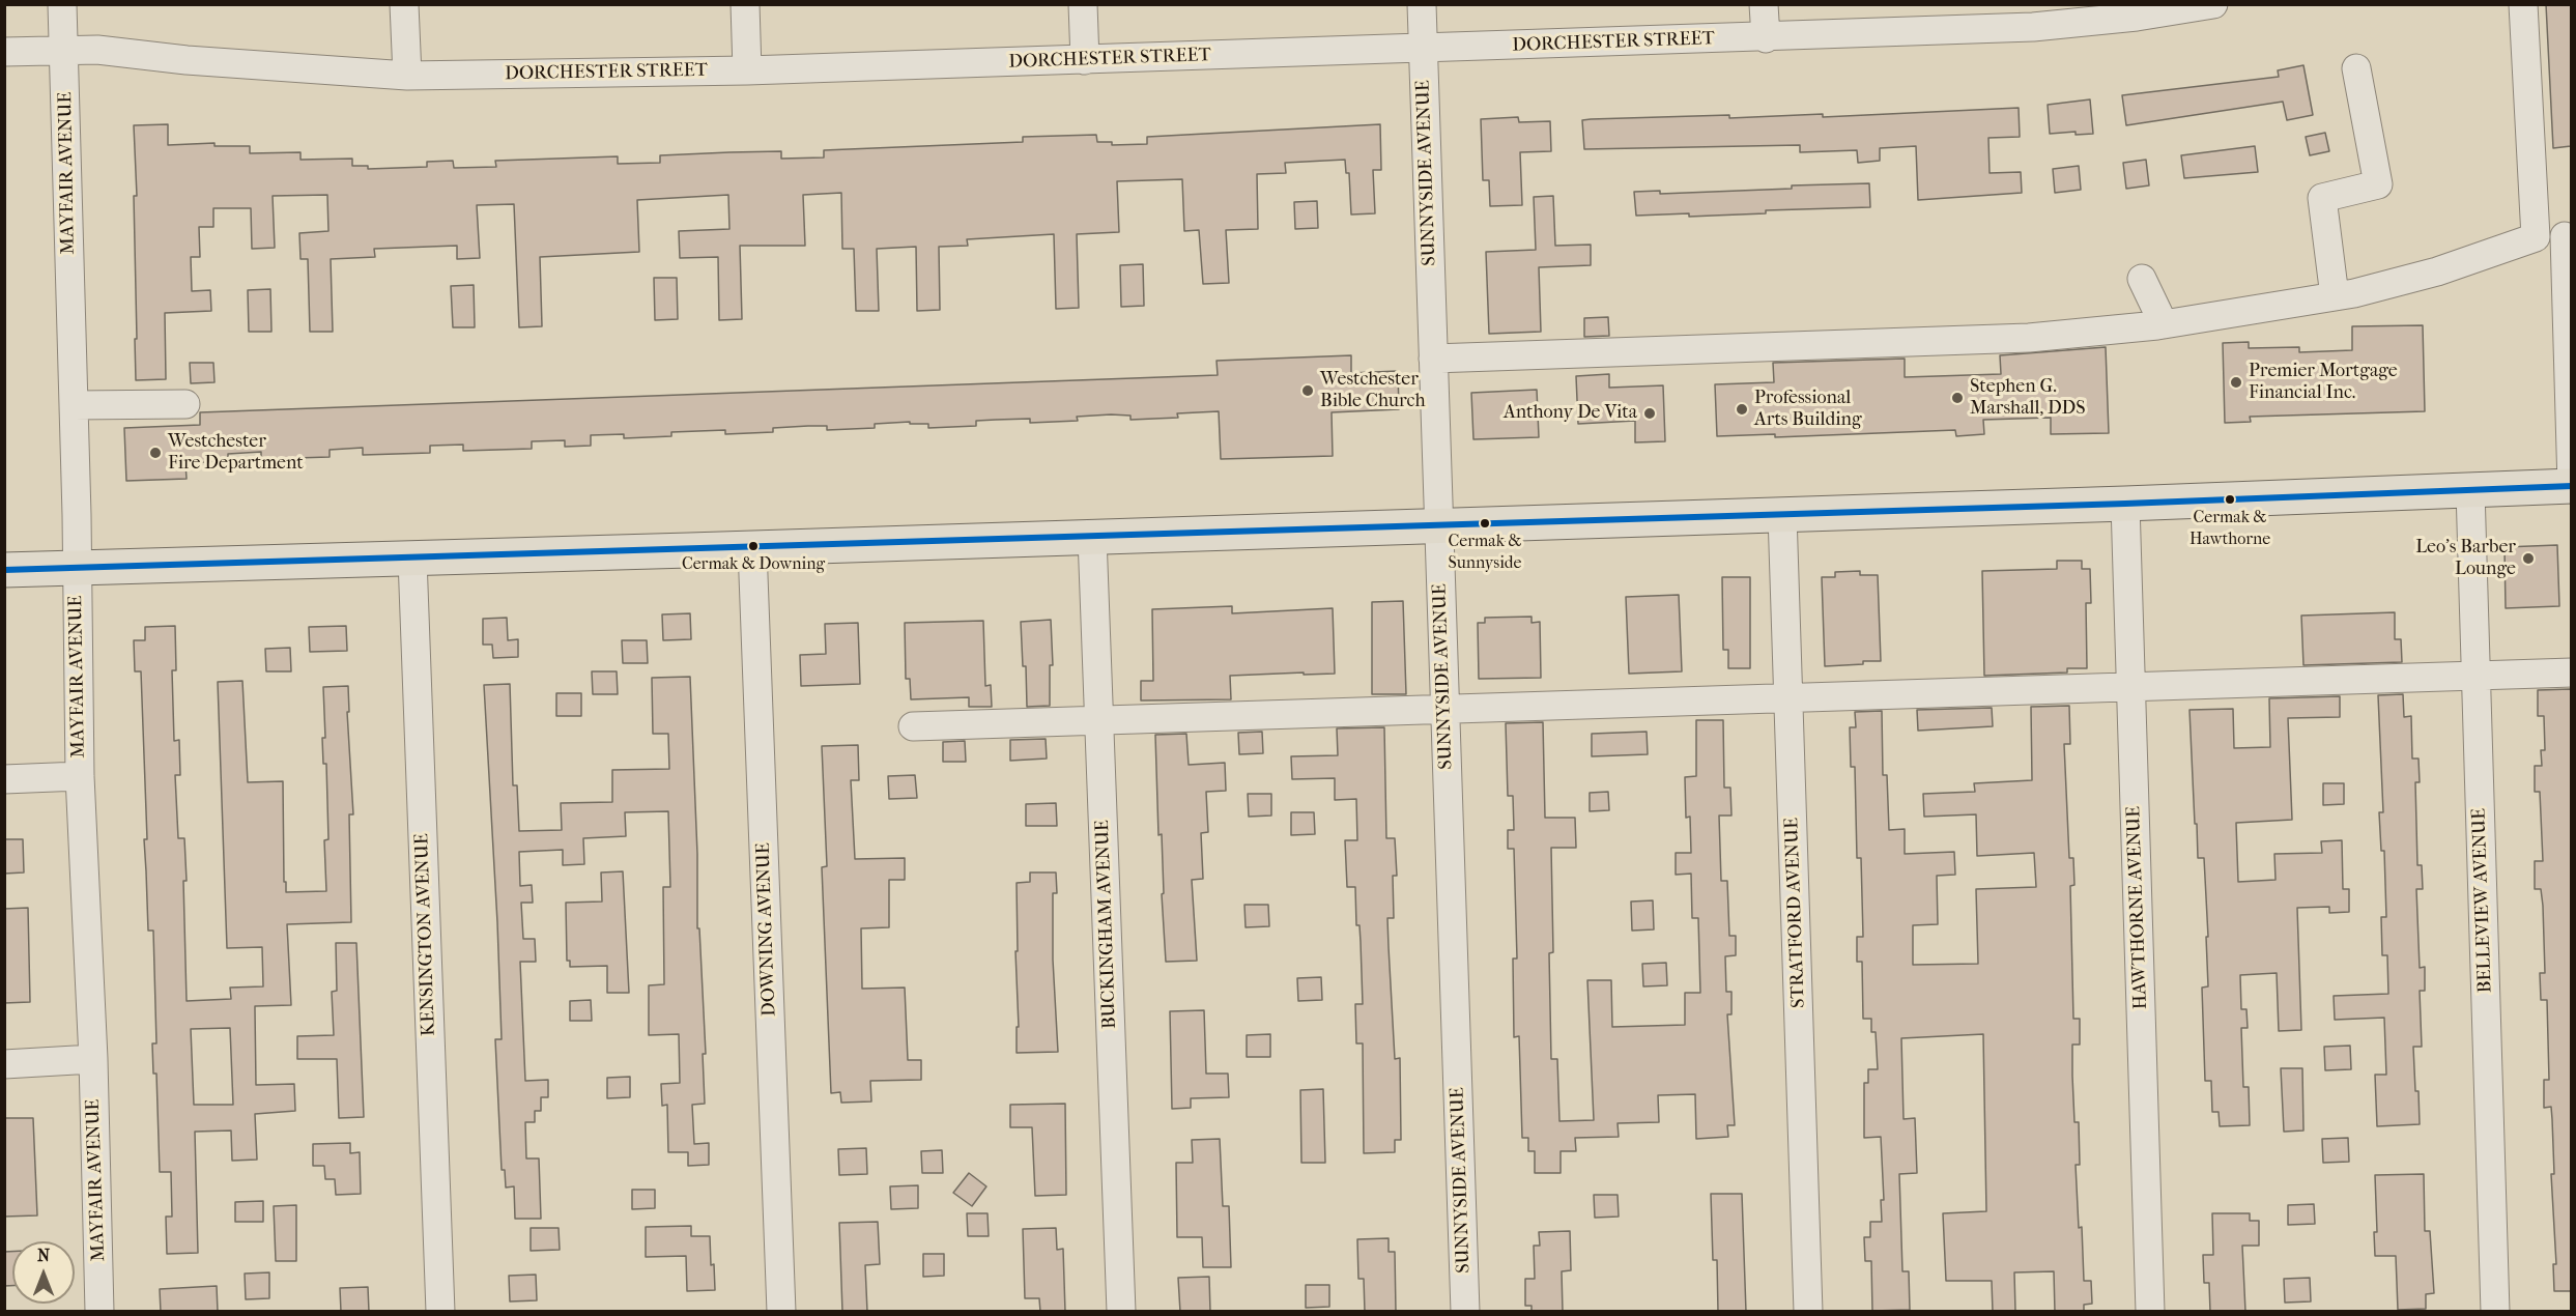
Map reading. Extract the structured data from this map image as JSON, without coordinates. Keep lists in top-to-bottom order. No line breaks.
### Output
{"streets":{"street":["DORCHESTER STREET","MAYFAIR AVENUE","SUNNYSIDE AVENUE","BELLEVIEW AVENUE","HAWTHORNE AVENUE","STRATFORD AVENUE","BUCKINGHAM AVENUE","DOWNING AVENUE","KENSINGTON AVENUE"]},"crossings":[["DORCHESTER STREET","MAYFAIR AVENUE"],["DORCHESTER STREET","SUNNYSIDE AVENUE"]],"places":["Premier Mortgage Financial Inc.","Westchester Bible Church","Stephen G. Marshall, DDS","Professional Arts Building","Anthony De Vita","Westchester Fire Department","Cermak & Hawthorne","Cermak & Sunnyside","Cermak & Downing","Leo's Barber Lounge"],"north":"top"}
